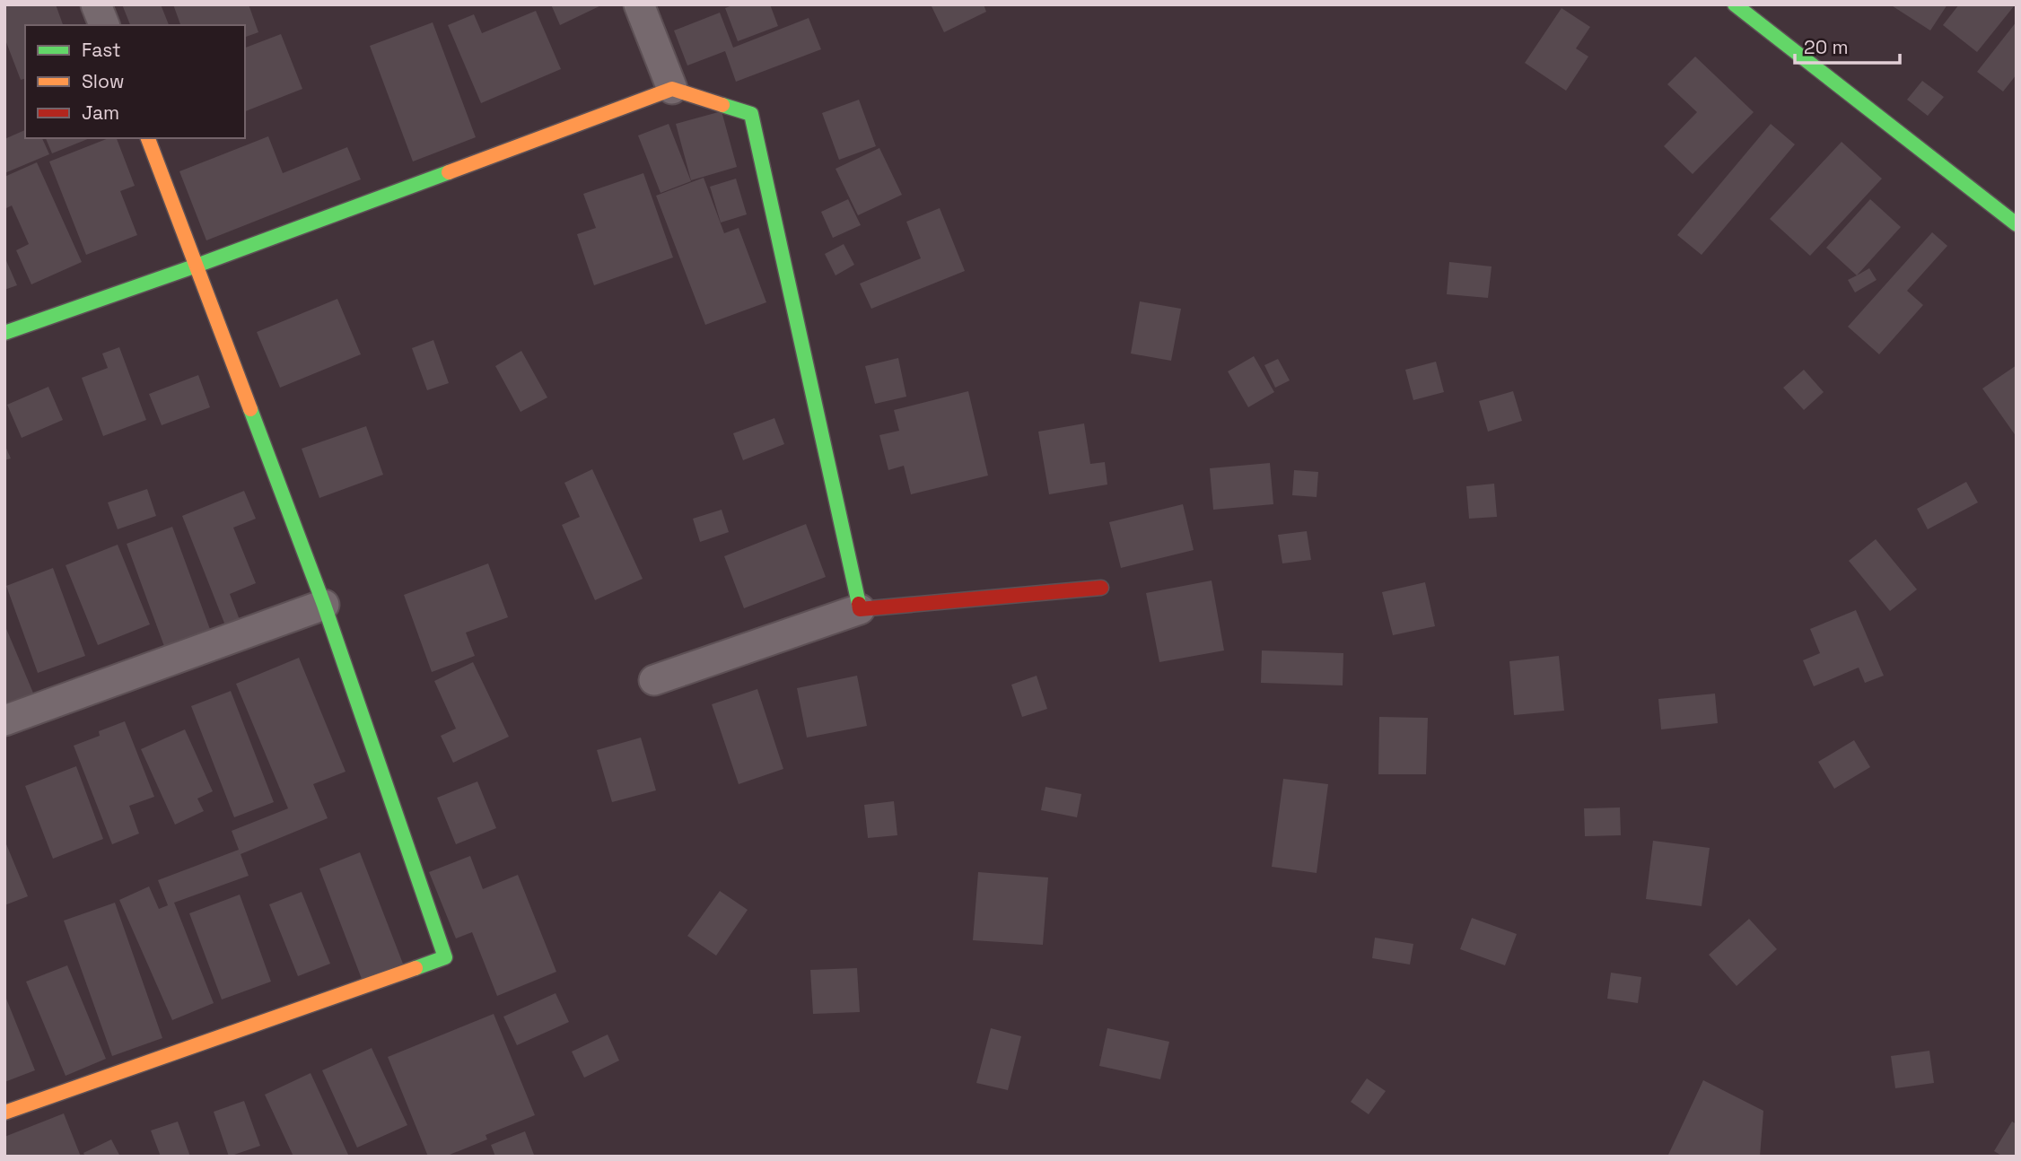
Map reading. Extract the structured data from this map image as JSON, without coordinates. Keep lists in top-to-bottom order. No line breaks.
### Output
{"legend":["Fast","Slow","Jam"],"scale_bar":"20 m"}
